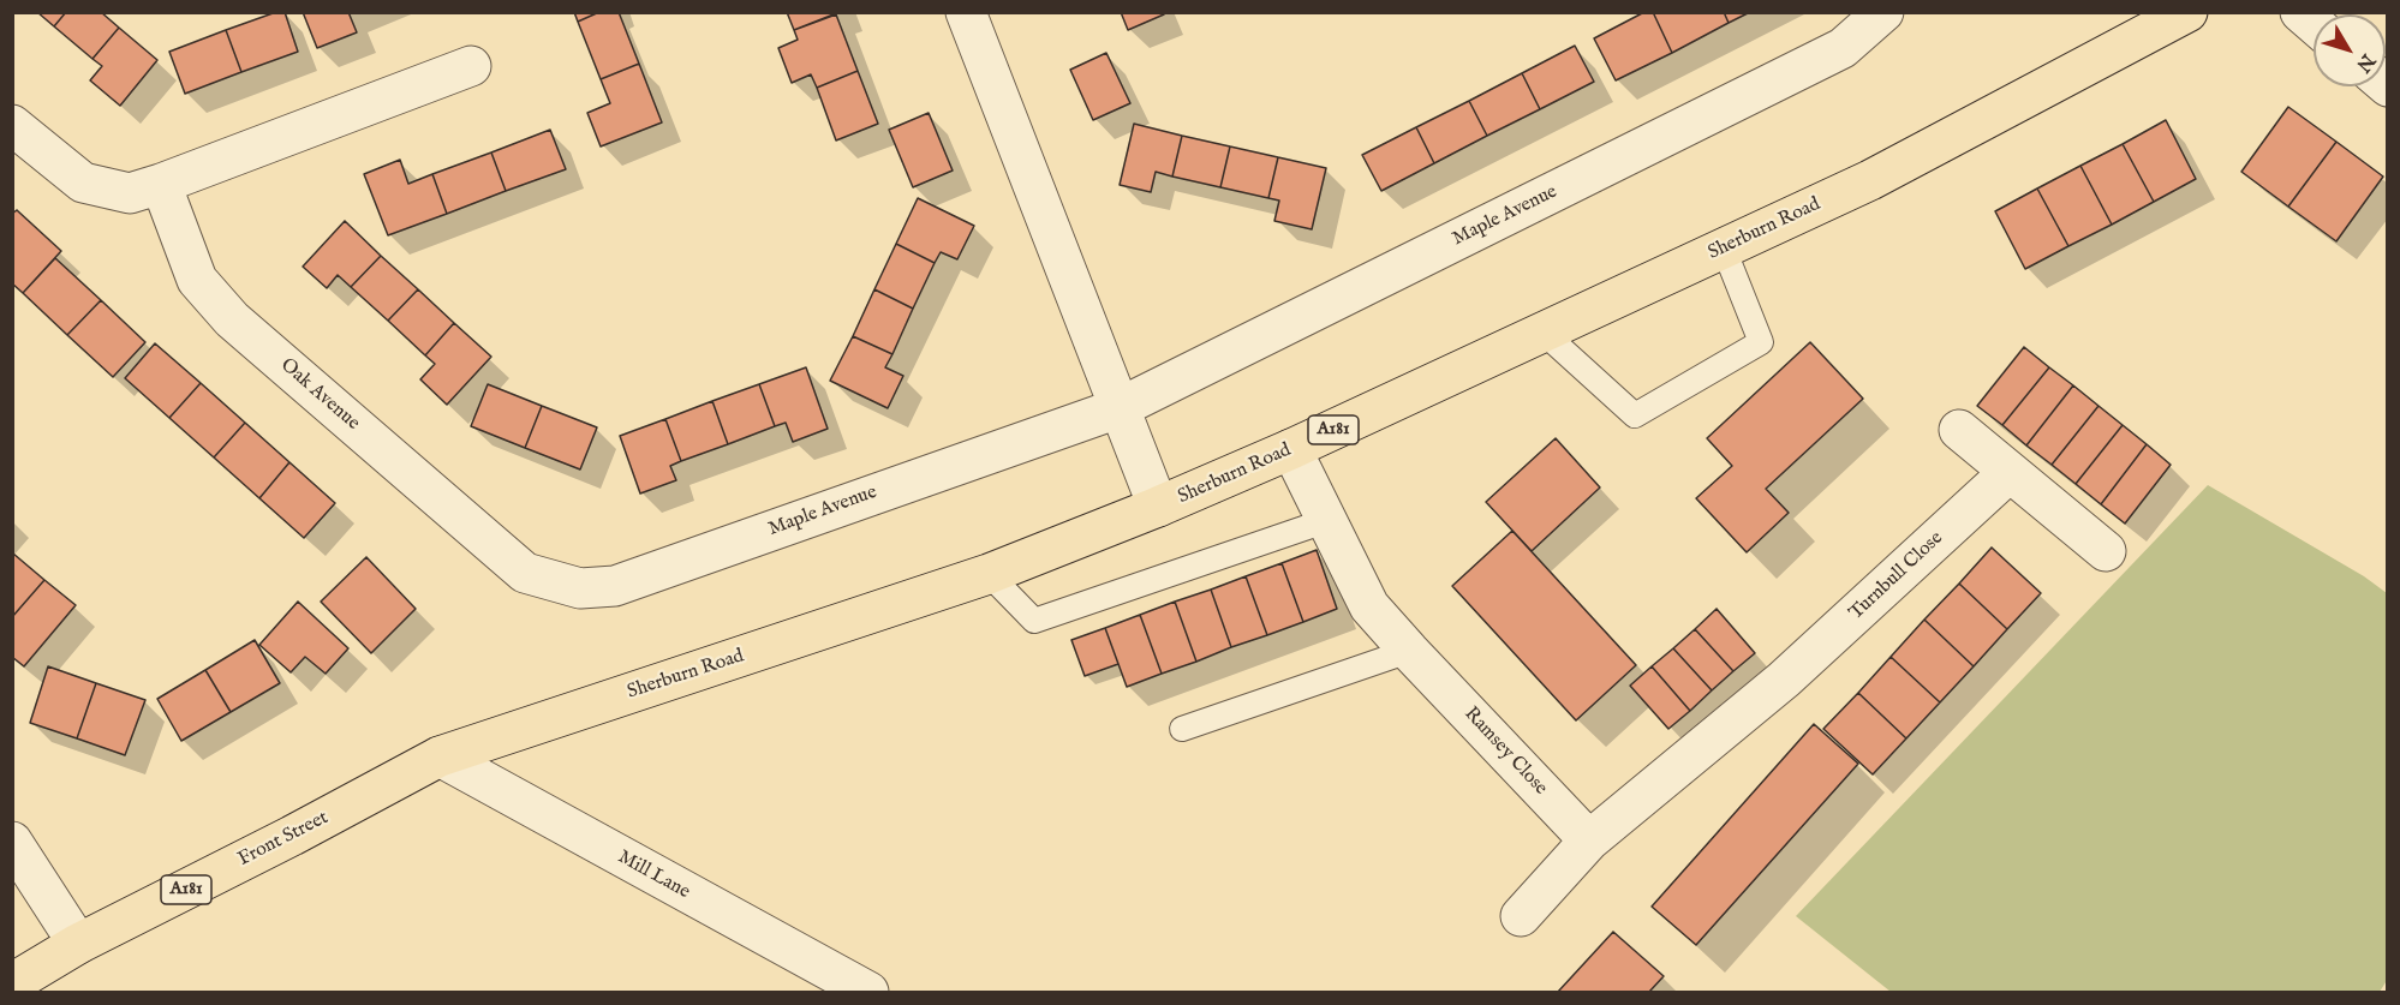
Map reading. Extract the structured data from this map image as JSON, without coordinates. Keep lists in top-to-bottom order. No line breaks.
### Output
{"streets":{"main road":["Sherburn Road","A181","Front Street"],"street":["Maple Avenue","Oak Avenue","Turnbull Close","Ramsey Close","Mill Lane"]},"crossings":[["Maple Avenue","Oak Avenue"],["Sherburn Road","Ramsey Close"],["Sherburn Road","Front Street"],["Sherburn Road","Mill Lane"],["Turnbull Close","Ramsey Close"],["Front Street","Mill Lane"]],"north":"bottom right"}
